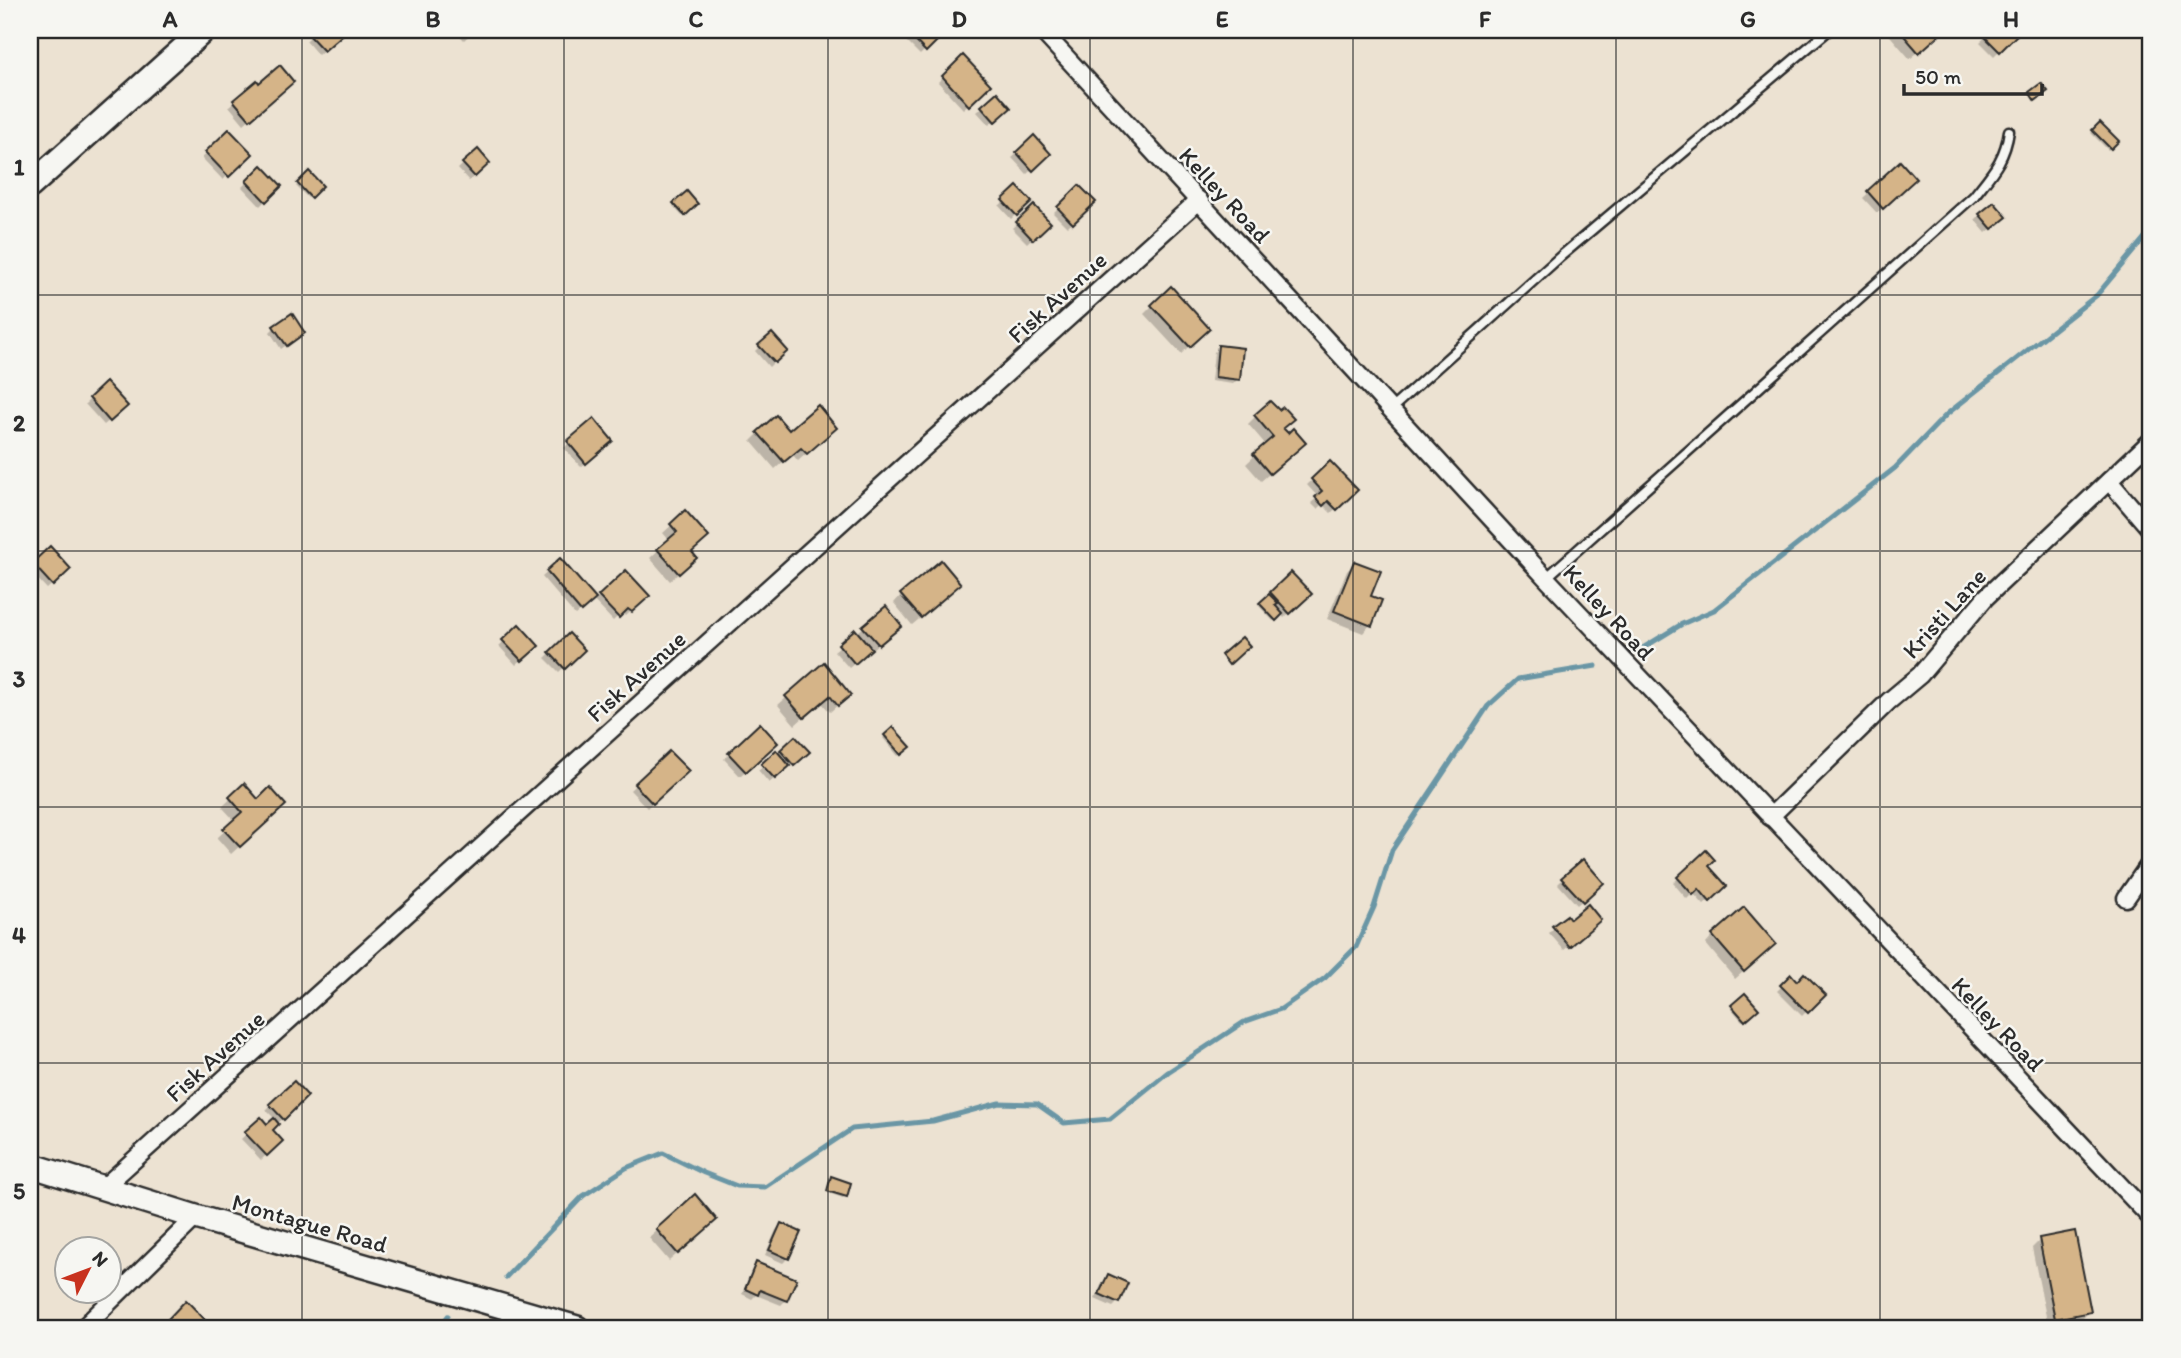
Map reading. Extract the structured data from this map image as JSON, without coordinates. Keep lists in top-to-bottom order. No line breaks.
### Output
{"streets":{"main road":["Montague Road"],"street":["Kelley Road","Fisk Avenue","Kristi Lane"]},"crossings":[["Kelley Road","Fisk Avenue"],["Kelley Road","Kristi Lane"],["Fisk Avenue","Montague Road"]],"scale_bar":"50 m","north":"top right","grid":{"columns":["A","B","C","D","E","F","G","H"],"rows":["1","2","3","4","5"]}}
